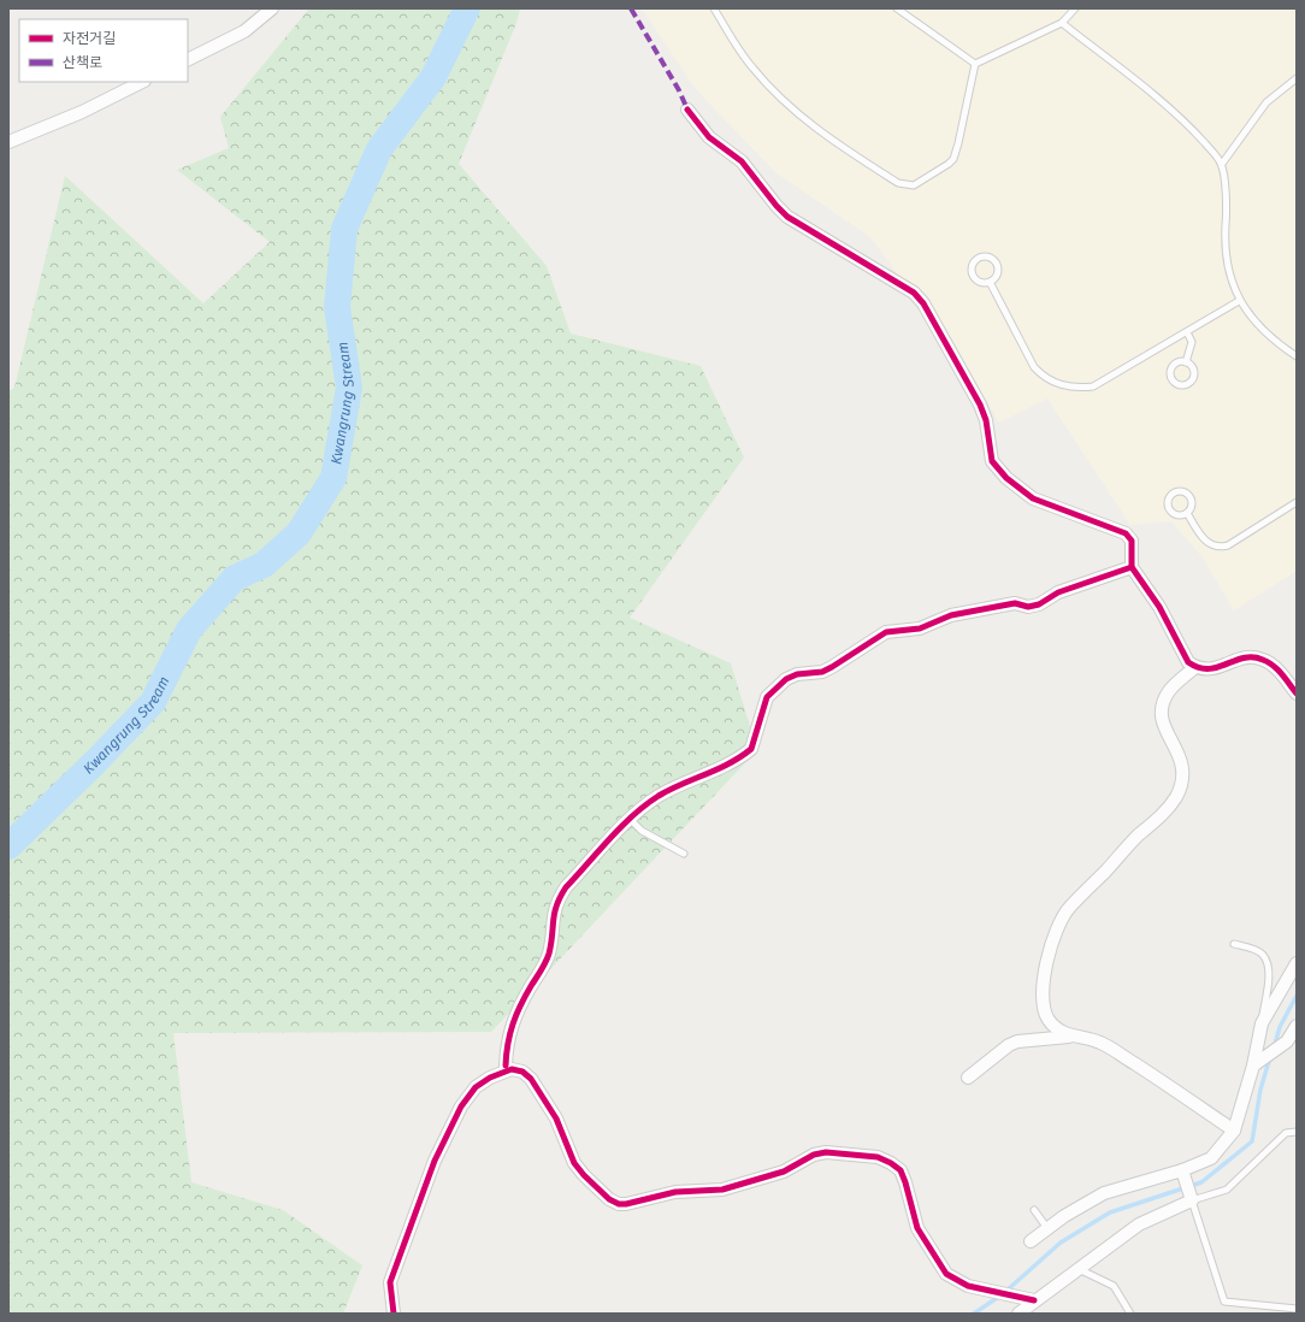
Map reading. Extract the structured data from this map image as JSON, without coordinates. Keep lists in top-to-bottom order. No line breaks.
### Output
{"water":["Kwangrung Stream"],"legend":["자전거길","산책로"]}
